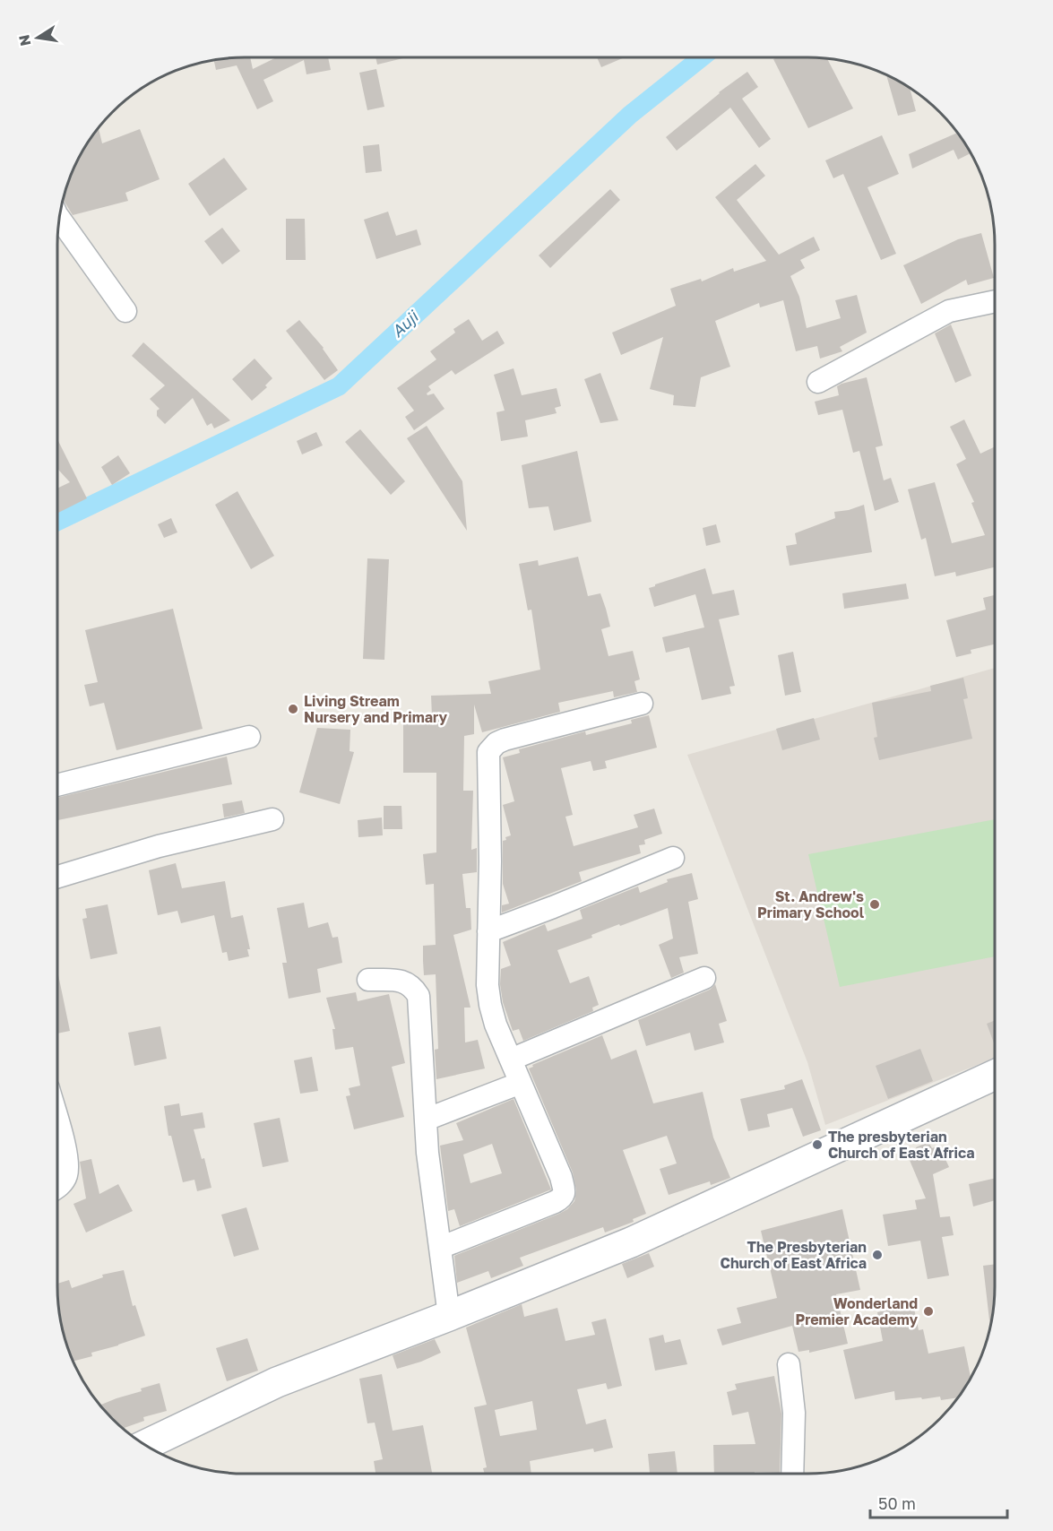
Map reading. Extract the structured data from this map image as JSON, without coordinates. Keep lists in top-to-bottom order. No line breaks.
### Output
{"water":["Auji"],"places":["Living Stream Nursery and Primary","St. Andrew's Primary School","The presbyterian Church of East Africa","The Presbyterian Church of East Africa","Wonderland Premier Academy"],"scale_bar":"50 m","north":"left"}
